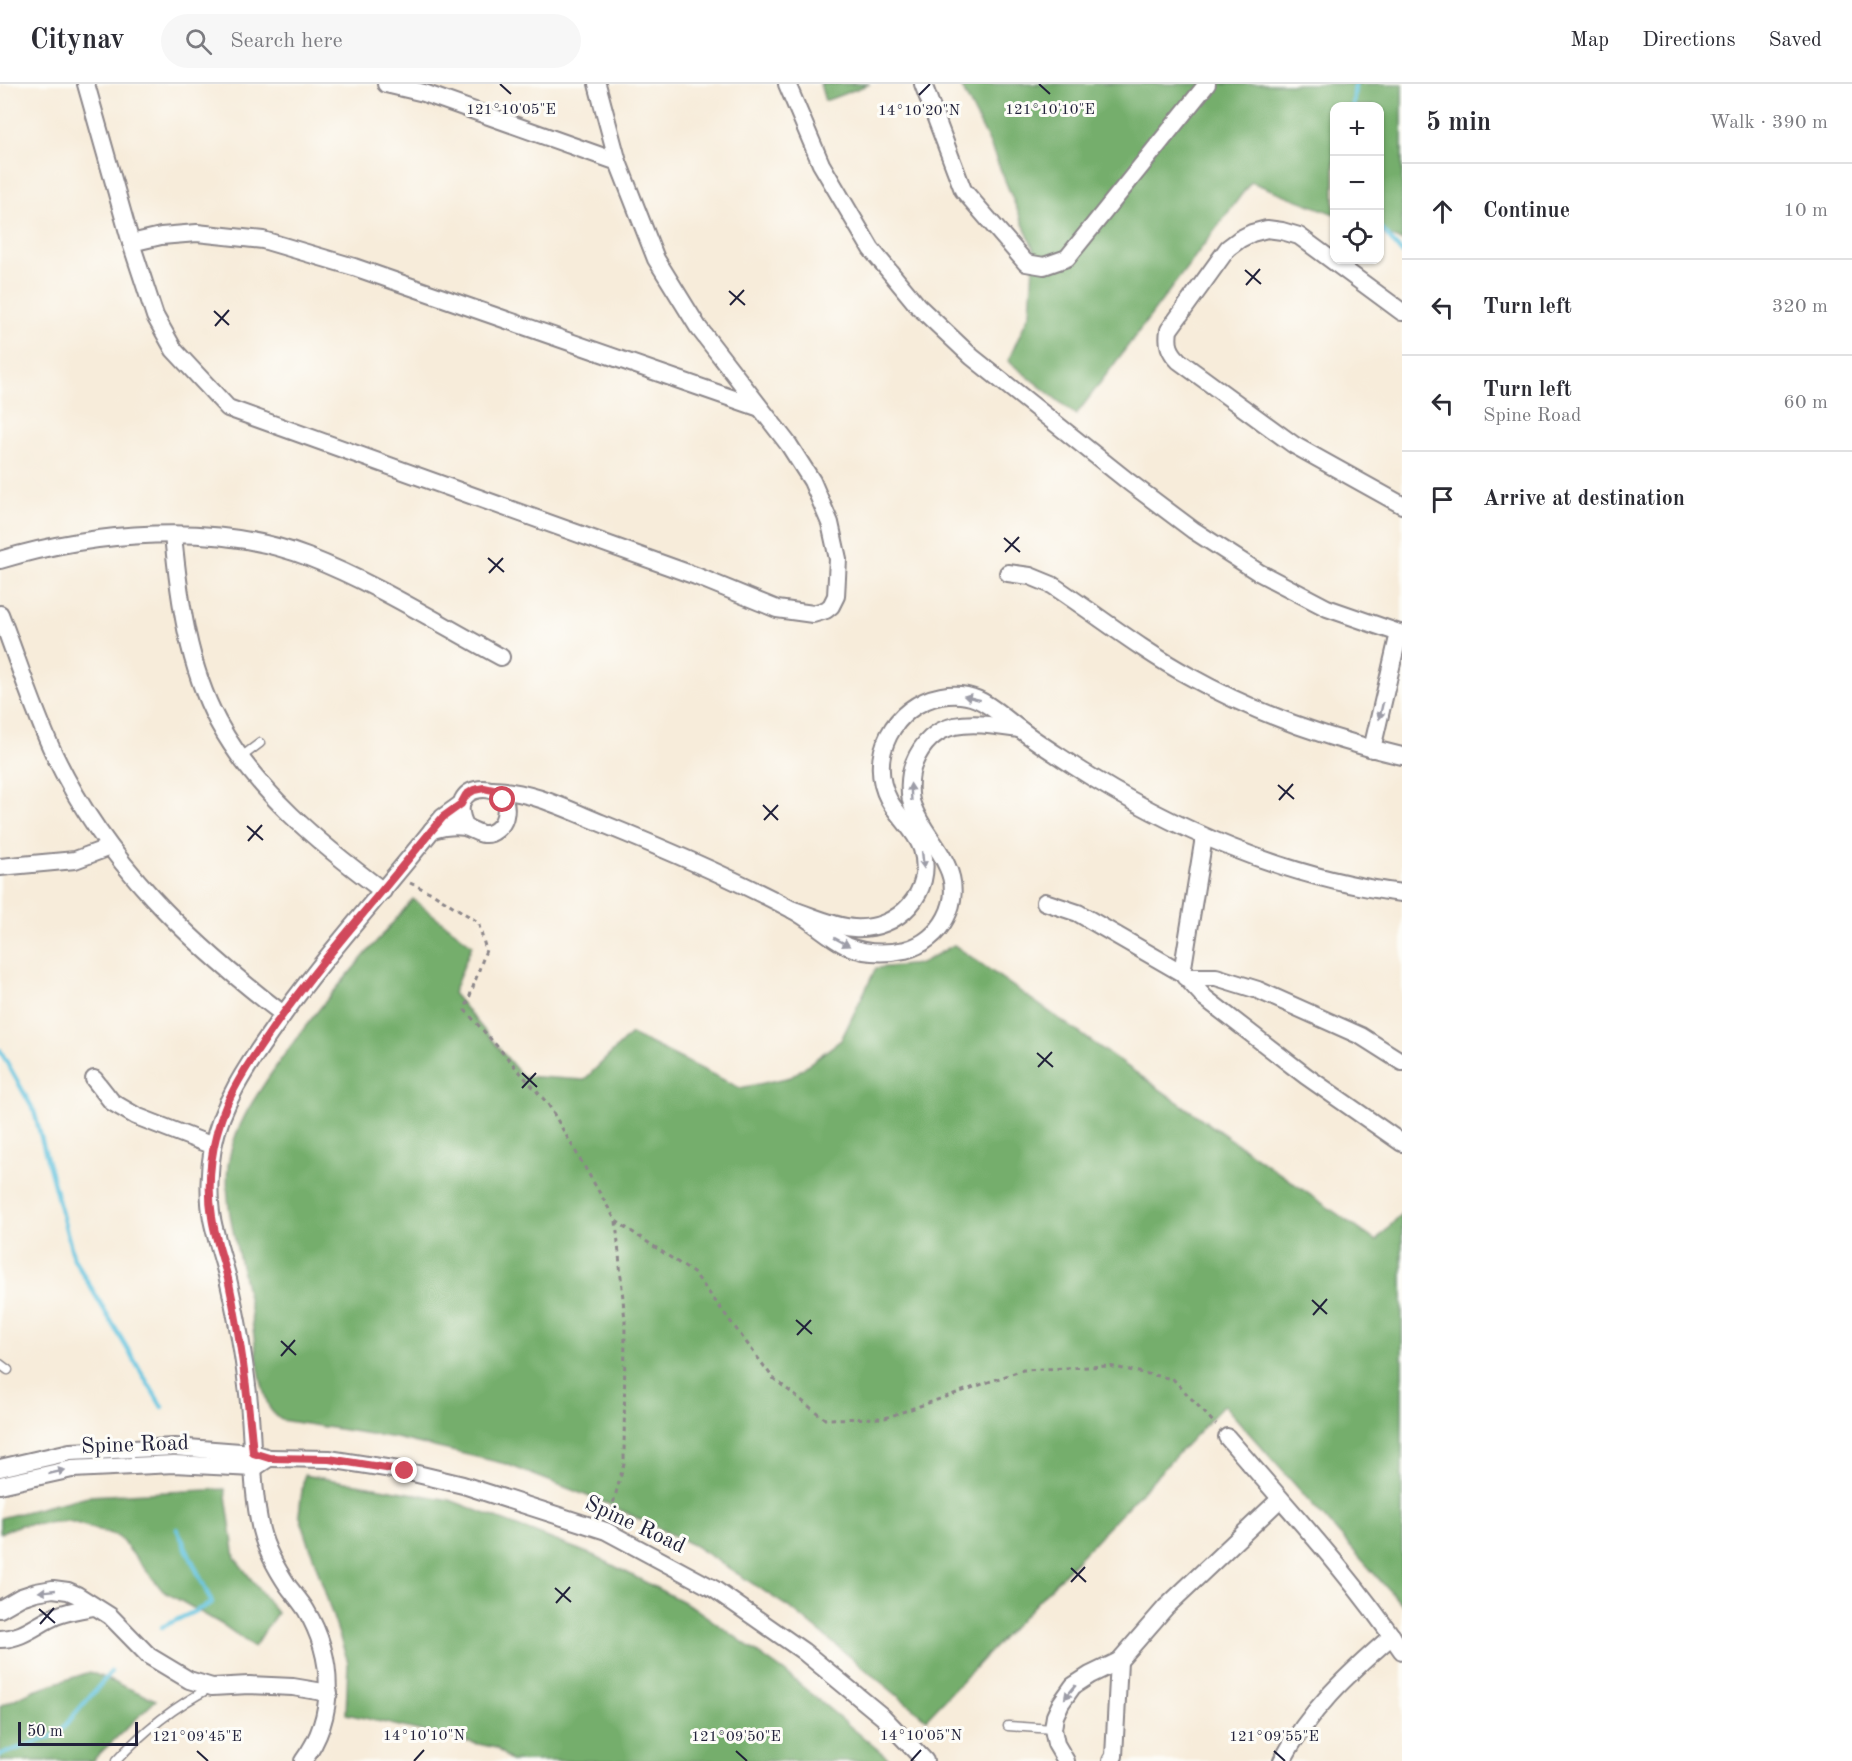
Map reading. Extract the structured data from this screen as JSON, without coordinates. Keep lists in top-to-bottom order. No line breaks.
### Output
{"streets":{"street":["Spine Road"]},"scale_bar":"50 m","page":{"header":"Citynav","search":"Search here","nav":["Map","Directions","Saved"],"heading":["5 min","Walk · 390 m"],"map_buttons":["+","−"],"list":[["Continue","10 m"],["Turn left","320 m"],["Turn left","Spine Road","60 m"],"Arrive at destination"],"scale":"50 m"},"coordinates":["121°10'05\"E","121°10'10\"E","14°10'20\"N","14°10'10\"N","14°10'05\"N","121°09'45\"E","121°09'50\"E","121°09'55\"E"]}
